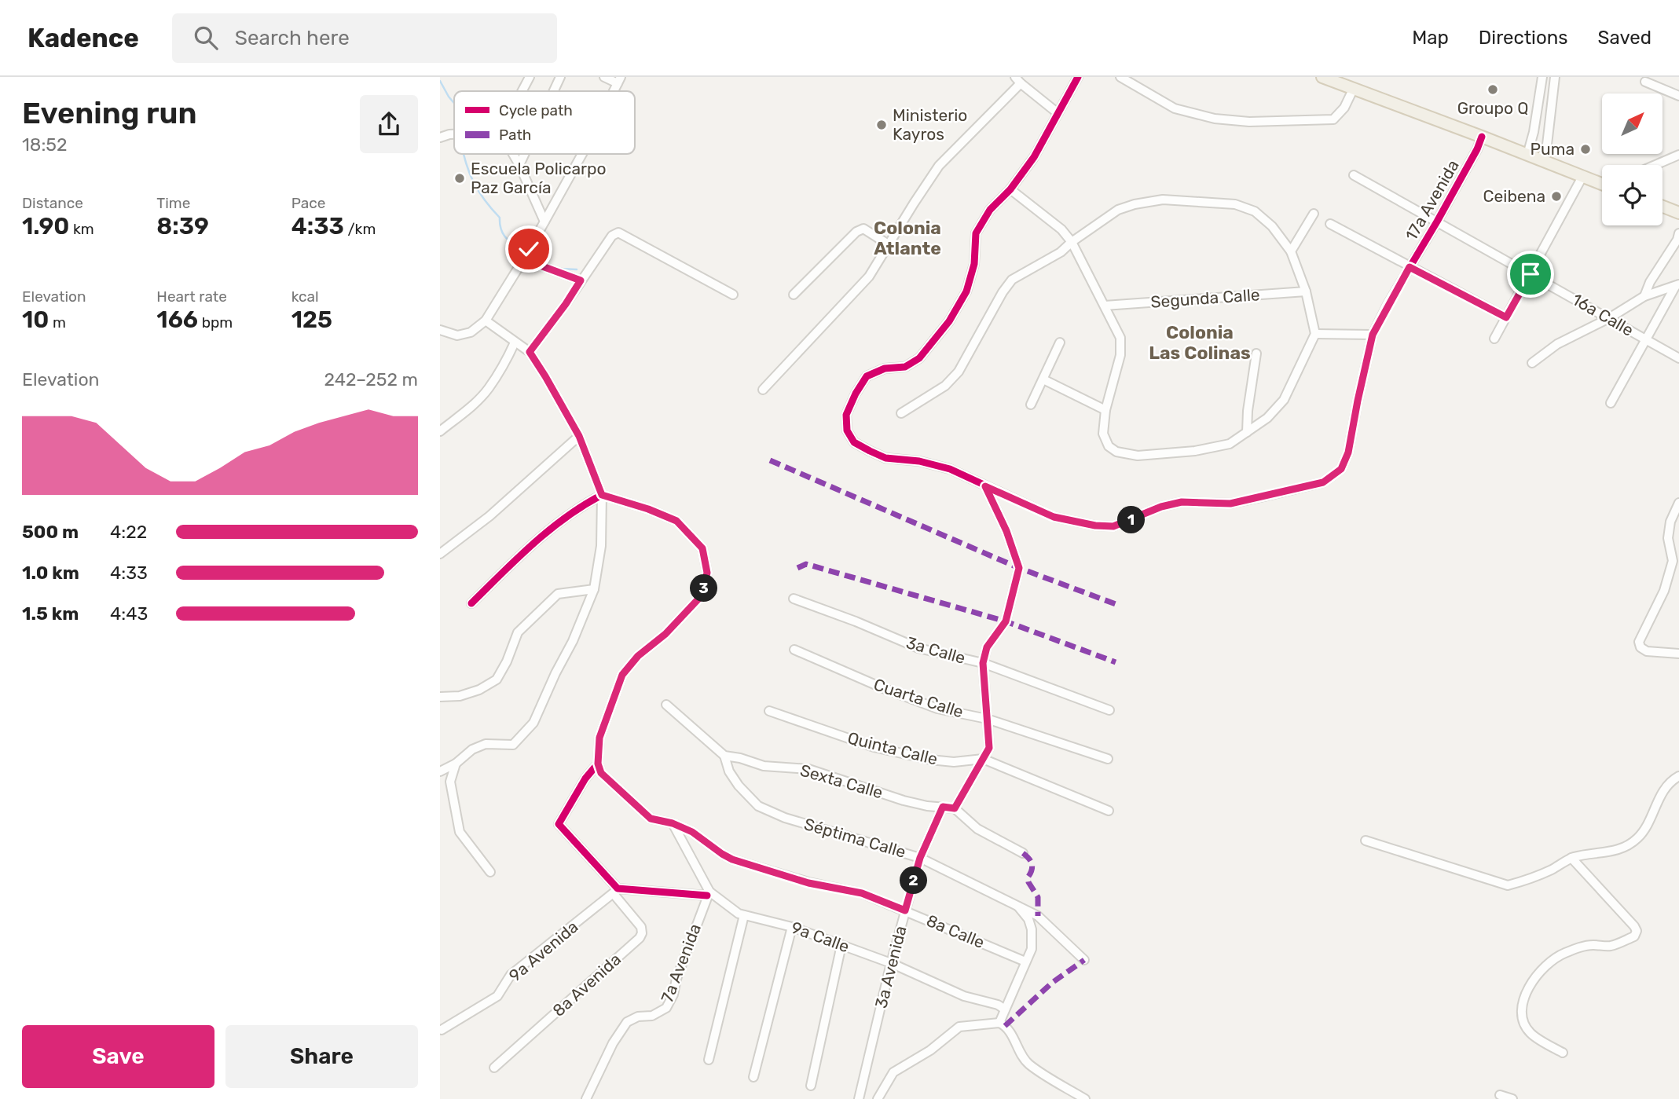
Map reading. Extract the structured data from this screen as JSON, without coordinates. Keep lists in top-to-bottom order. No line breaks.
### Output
{"streets":{"street":["17a Avenida","Segunda Calle","16a Calle","3a Calle","Cuarta Calle","Quinta Calle","Sexta Calle","Séptima Calle","8a Calle","9a Calle","9a Avenida","7a Avenida","3a Avenida","8a Avenida"]},"crossings":[["17a Avenida","16a Calle"],["Sexta Calle","Séptima Calle"],["Sexta Calle","3a Avenida"],["Séptima Calle","3a Avenida"],["8a Calle","9a Calle"],["8a Calle","3a Avenida"],["8a Calle","8a Avenida"],["9a Calle","7a Avenida"],["9a Calle","3a Avenida"],["9a Avenida","8a Avenida"]],"districts":["Colonia Atlante","Colonia Las Colinas"],"places":["Groupo Q","Ministerio Kayros","Puma","Escuela Policarpo Paz García","Ceibena"],"legend":["Cycle path","Path"],"north":"top right","page":{"header":"Kadence","search":"Search here","nav":["Map","Directions","Saved"],"heading":["Evening run","18:52"],"stats":[["Distance","1.90 km"],["Time","8:39"],["Pace","4:33 /km"],["Elevation","10 m"],["Heart rate","166 bpm"],["kcal","125"]],"chart":["Elevation","242–252 m"],"pins":["1","3","2"],"list":[{"name":"500 m","note":"4:22"},{"name":"1.0 km","note":"4:33"},{"name":"1.5 km","note":"4:43"}],"buttons":["Save","Share"]}}
